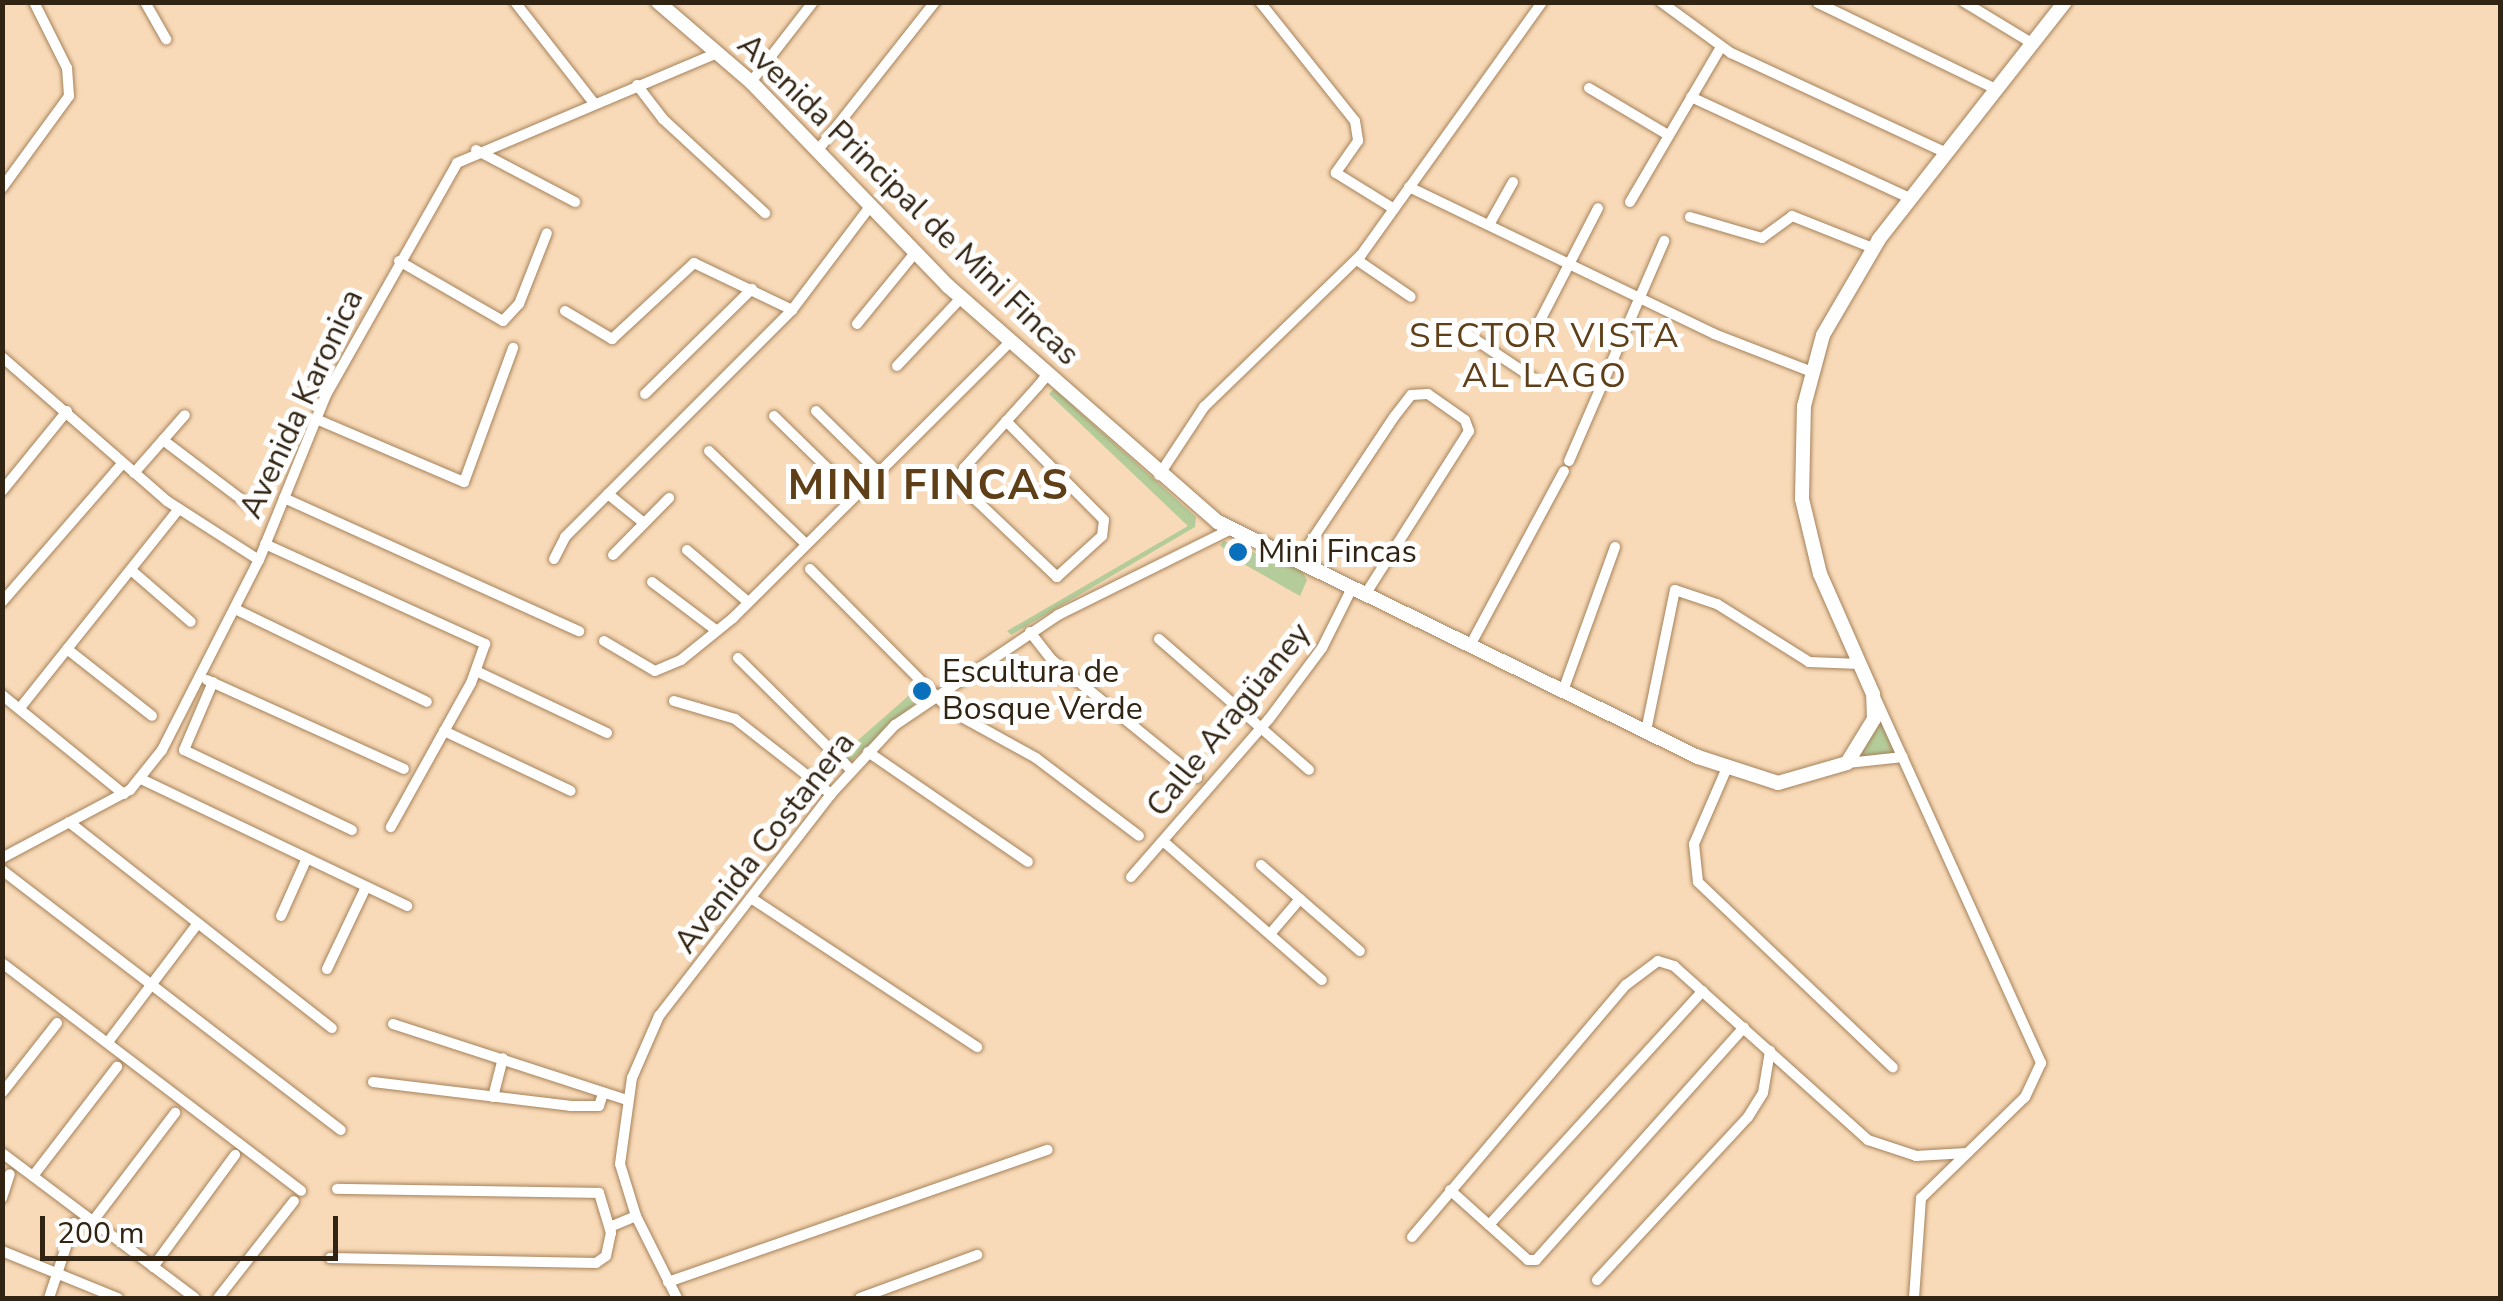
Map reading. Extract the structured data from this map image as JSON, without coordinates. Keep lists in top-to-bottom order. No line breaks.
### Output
{"streets":{"street":["Avenida Principal de Mini Fincas","Avenida Karonica","Calle Aragüaney","Avenida Costanera"]},"crossings":[["Avenida Principal de Mini Fincas","Avenida Karonica"],["Avenida Principal de Mini Fincas","Calle Aragüaney"],["Avenida Principal de Mini Fincas","Avenida Costanera"]],"districts":["SECTOR VISTA AL LAGO","MINI FINCAS"],"places":["Mini Fincas","Escultura de Bosque Verde"],"scale_bar":"200 m"}
